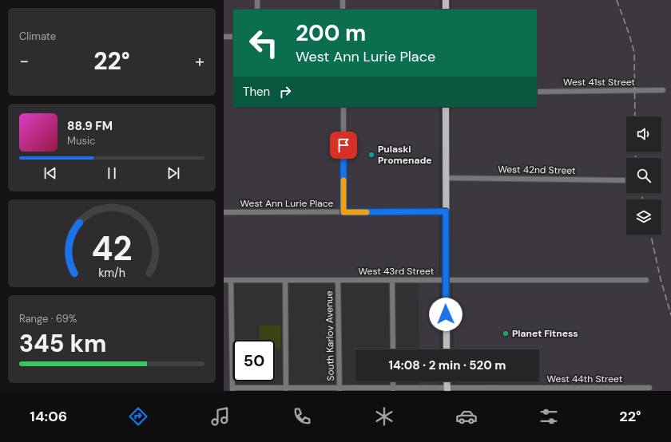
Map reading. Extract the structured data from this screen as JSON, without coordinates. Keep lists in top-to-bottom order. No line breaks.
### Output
{"streets":{"street":["West 41st Street","West 42nd Street","West Ann Lurie Place","West 43rd Street","South Karlov Avenue","West 44th Street"]},"crossings":[["West 43rd Street","South Karlov Avenue"],["South Karlov Avenue","West 44th Street"]],"places":["Pulaski Promenade","Planet Fitness"],"page":{"tile":["Climate",["Range · 69%","345 km"]],"turn":["200 m","West Ann Lurie Place"],"heat":["−","22°","+"],"then":"Then","song":["88.9 FM","Music"],"limit":"50","trip":"14:08 · 2 min · 520 m","tabs":["14:06","22°"],"gauge":["42","km/h"]}}
